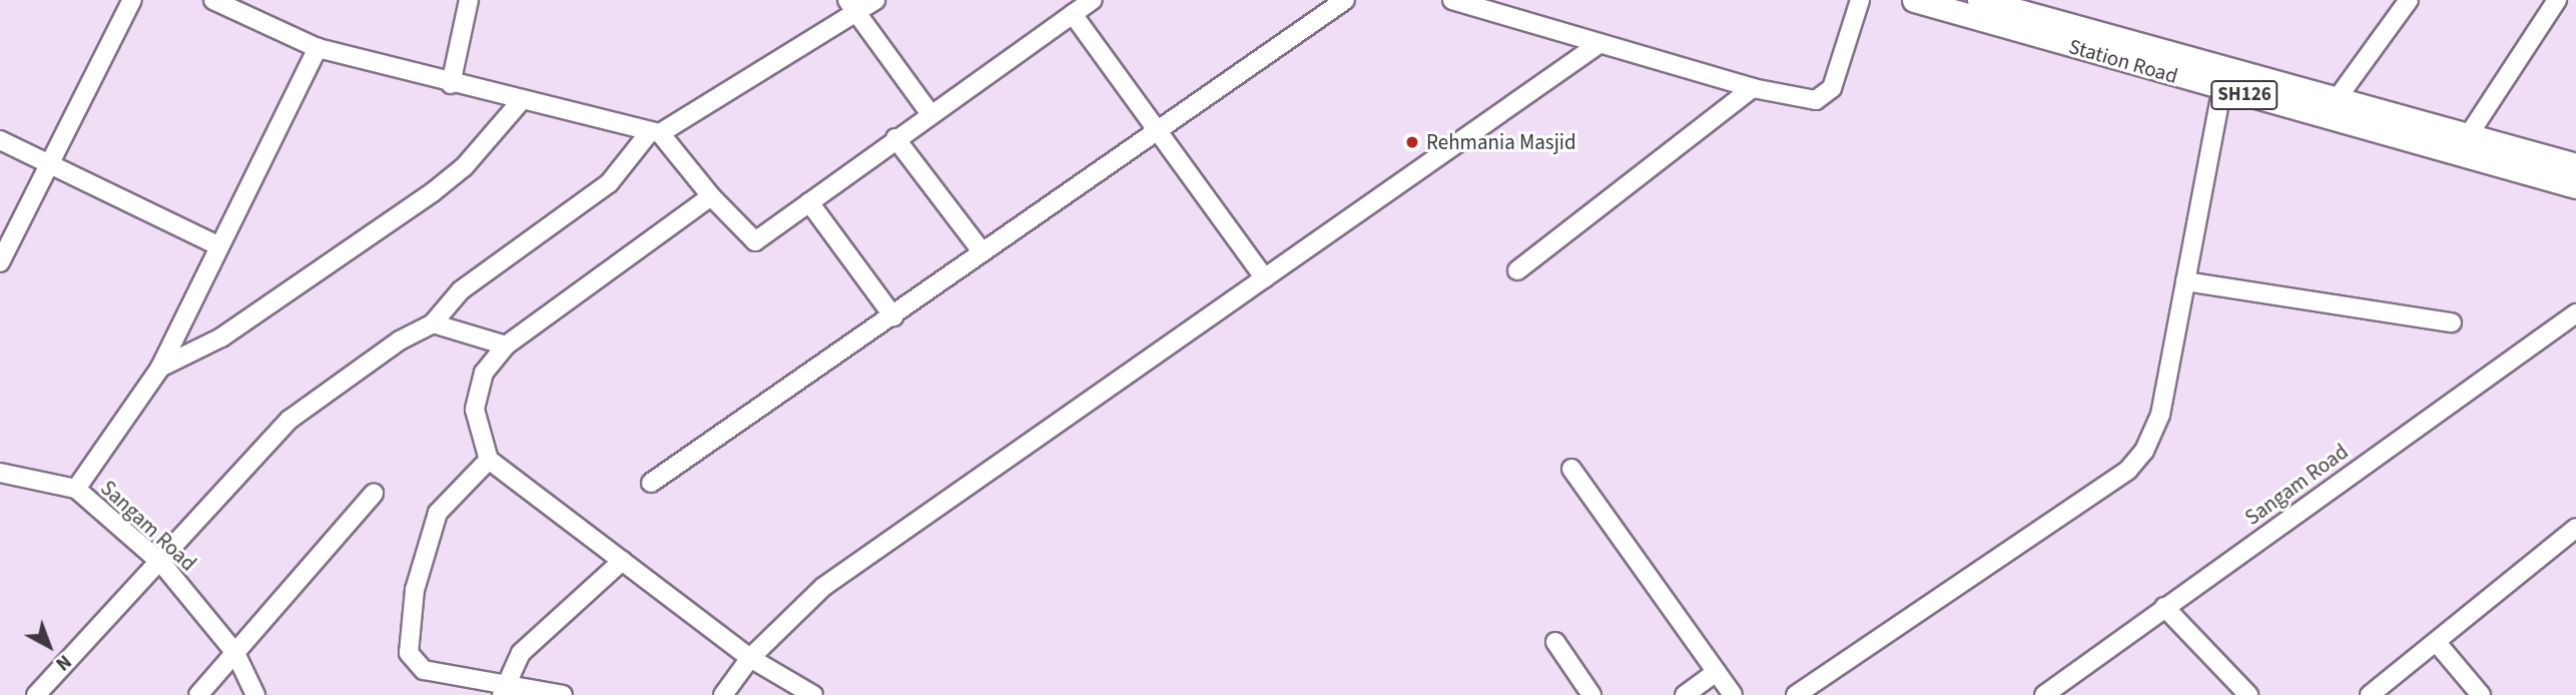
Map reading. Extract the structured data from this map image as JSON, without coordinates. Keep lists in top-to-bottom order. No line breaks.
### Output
{"streets":{"main road":["Station Road","SH126"],"street":["Sangam Road"]},"places":["Rehmania Masjid"],"north":"bottom right"}
